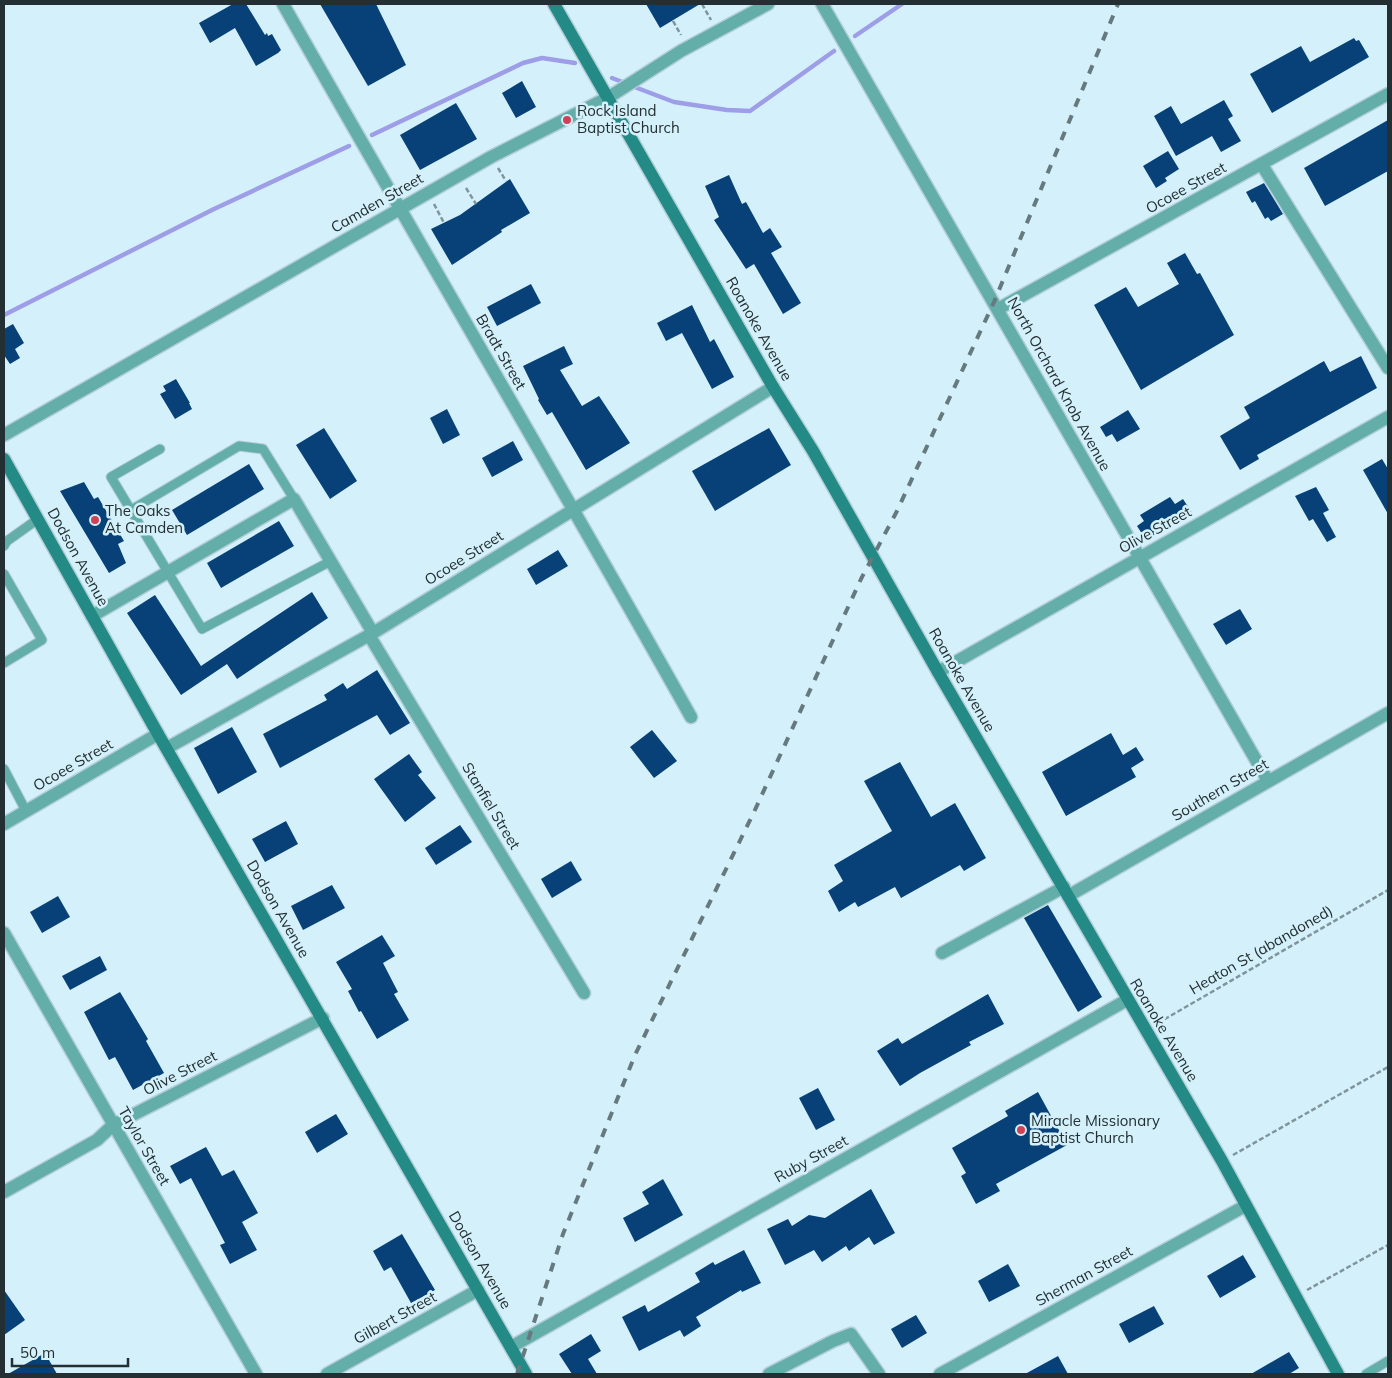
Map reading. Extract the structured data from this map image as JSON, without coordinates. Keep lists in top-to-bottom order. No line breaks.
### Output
{"streets":{"street":["Ocoee Street","Camden Street","Roanoke Avenue","Bradt Street","North Orchard Knob Avenue","Olive Street","Dodson Avenue","Southern Street","Stanfiel Street","Taylor Street","Ruby Street","Sherman Street","Gilbert Street"],"path":["Heaton St (abandoned)"]},"crossings":[["Ocoee Street","Roanoke Avenue"],["Ocoee Street","Bradt Street"],["Ocoee Street","North Orchard Knob Avenue"],["Ocoee Street","Dodson Avenue"],["Ocoee Street","Stanfiel Street"],["Camden Street","Roanoke Avenue"],["Camden Street","Bradt Street"],["Roanoke Avenue","Olive Street"],["Roanoke Avenue","Southern Street"],["Roanoke Avenue","Heaton St (abandoned)"],["Roanoke Avenue","Ruby Street"],["Roanoke Avenue","Sherman Street"],["North Orchard Knob Avenue","Olive Street"],["North Orchard Knob Avenue","Southern Street"],["Olive Street","Dodson Avenue"],["Olive Street","Taylor Street"],["Dodson Avenue","Ruby Street"],["Dodson Avenue","Gilbert Street"]],"places":["Rock Island Baptist Church","The Oaks At Camden","Miracle Missionary Baptist Church"],"scale_bar":"50 m"}
